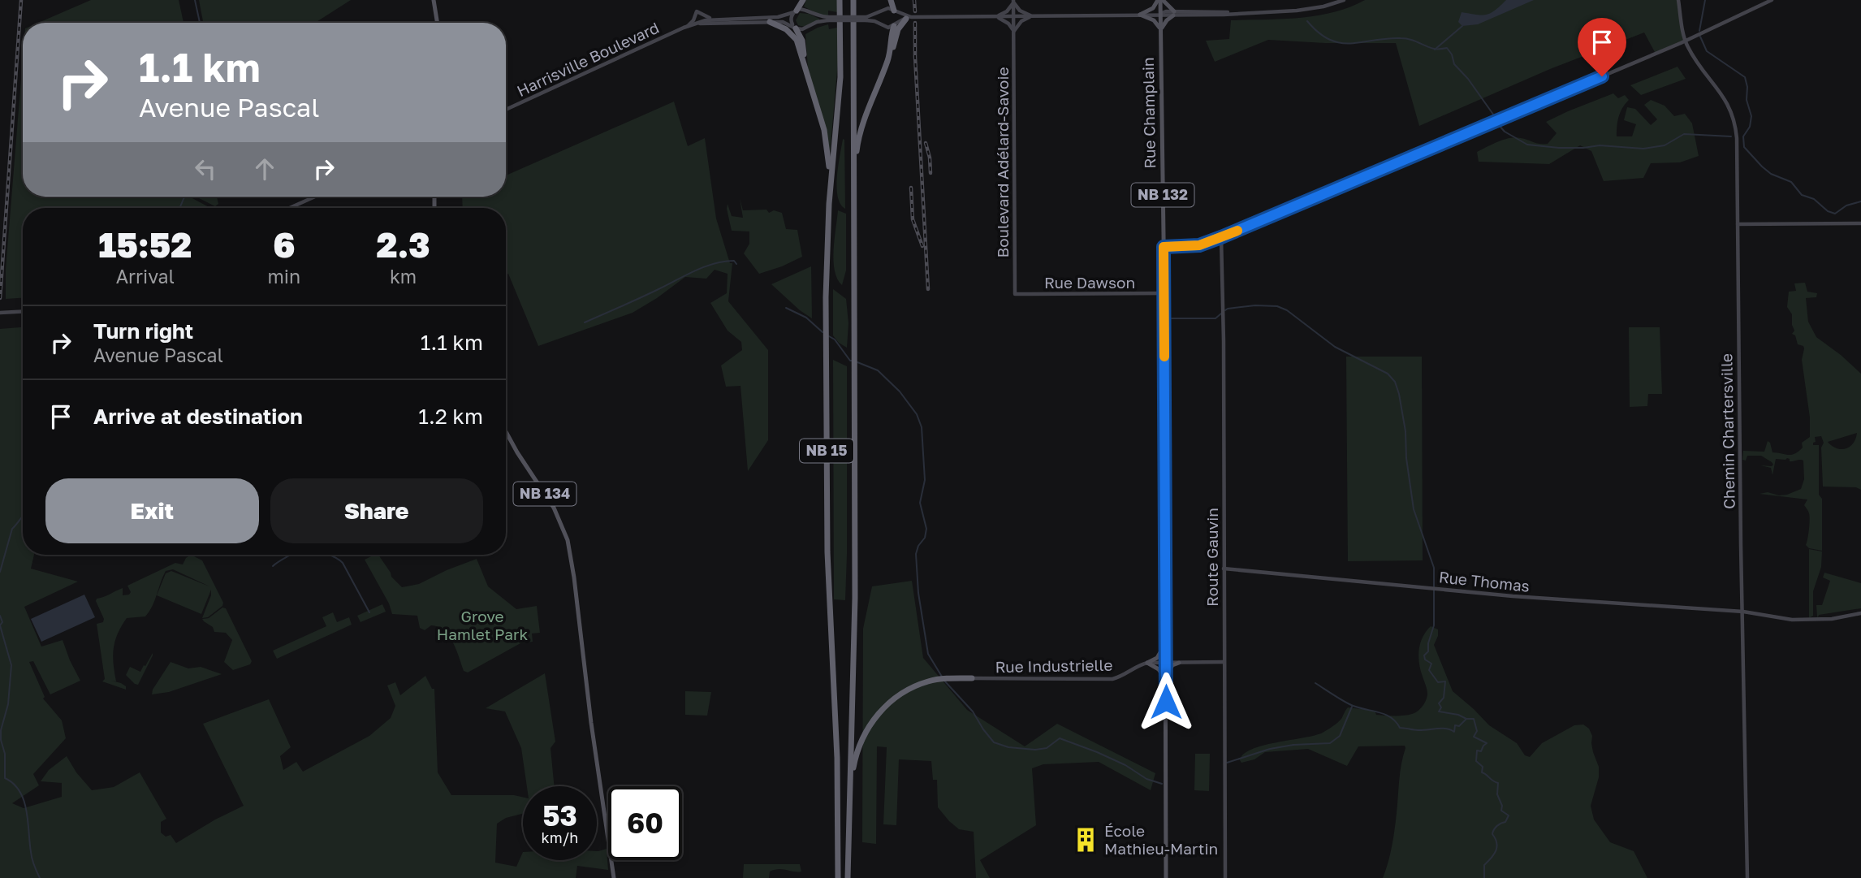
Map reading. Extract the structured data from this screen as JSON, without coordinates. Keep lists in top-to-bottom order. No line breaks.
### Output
{"streets":{"highway":["NB 15"],"main road":["Rue Champlain","NB 132","NB 134"],"street":["Harrisville Boulevard","Boulevard Adélard-Savoie","Rue Dawson","Chemin Chartersville","Route Gauvin","Rue Thomas","Rue Industrielle"]},"crossings":[["Rue Champlain","NB 132"],["Rue Champlain","Rue Dawson"],["Rue Champlain","Rue Industrielle"],["Boulevard Adélard-Savoie","Rue Dawson"],["Chemin Chartersville","Rue Thomas"],["Route Gauvin","Rue Thomas"],["Route Gauvin","Rue Industrielle"]],"parks":["Grove Hamlet Park"],"places":{"building":["École Mathieu-Martin"]},"page":{"turn":["1.1 km","Avenue Pascal"],"eta":["15:52","Arrival","6","min","2.3","km"],"list":[{"name":"Turn right","note":"Avenue Pascal","value":"1.1 km"},{"name":"Arrive at destination","value":"1.2 km"}],"buttons":["Exit","Share"],"speed":"53 km/h","limit":"60"}}
